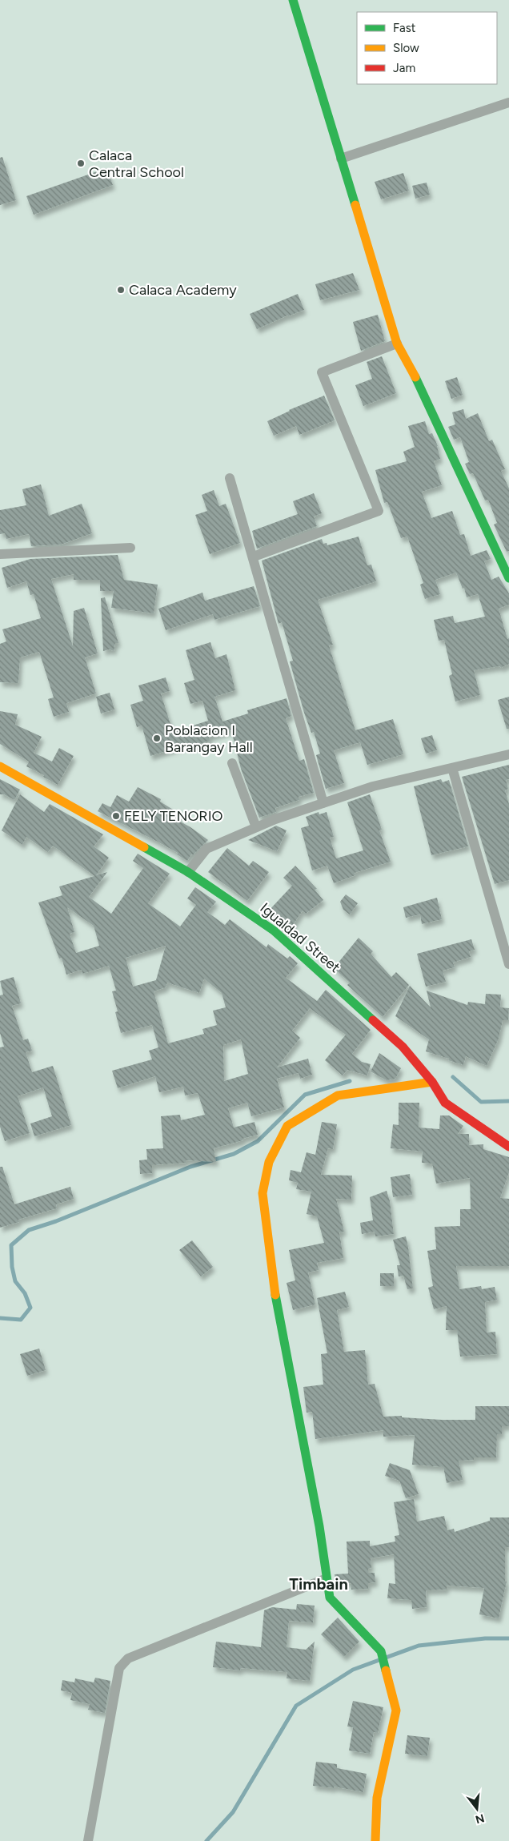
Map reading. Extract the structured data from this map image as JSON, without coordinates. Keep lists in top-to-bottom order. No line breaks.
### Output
{"streets":{"street":["Igualdad Street"]},"districts":["Timbain"],"places":["Calaca Central School","Calaca Academy","Poblacion I Barangay Hall","FELY TENORIO"],"legend":["Fast","Slow","Jam"],"north":"bottom"}
